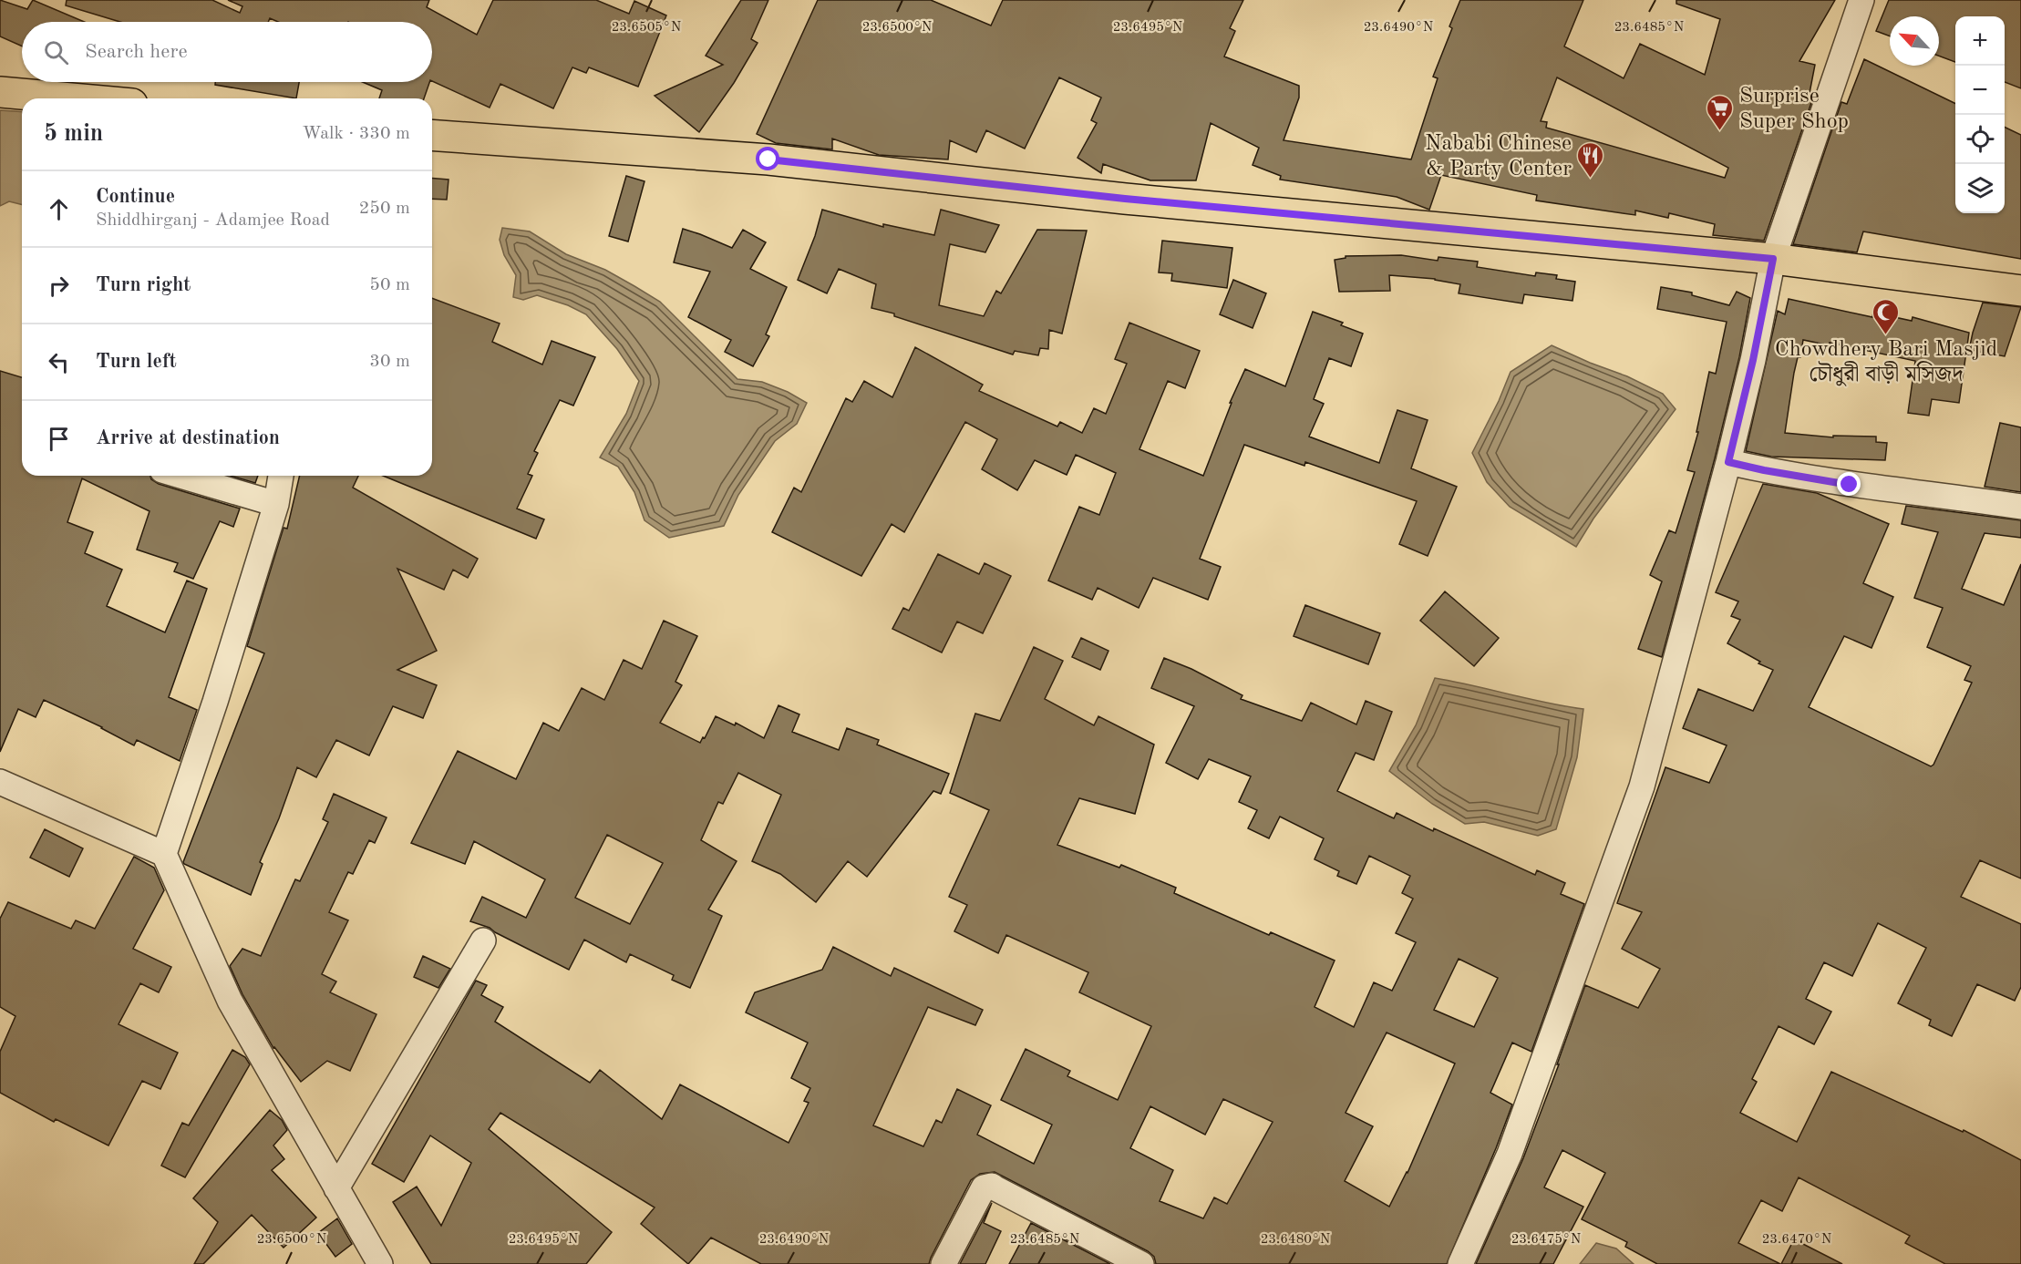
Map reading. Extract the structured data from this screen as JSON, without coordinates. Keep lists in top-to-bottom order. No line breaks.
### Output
{"places":{"supermarket":["Surprise Super Shop"],"restaurant":["Nababi Chinese & Party Center"],"mosque":["Chowdhery Bari Masjid চৌধুরী বাড়ী মসিজদ"]},"north":"top left","page":{"map_buttons":["+","−"],"search":"Search here","heading":["5 min","Walk · 330 m"],"list":[["Continue","Shiddhirganj - Adamjee Road","250 m"],["Turn right","50 m"],["Turn left","30 m"],"Arrive at destination"]},"coordinates":["23.6505°N","23.6500°N","23.6490°N","23.6485°N","23.6495°N","23.6480°N","23.6475°N","23.6470°N"]}
